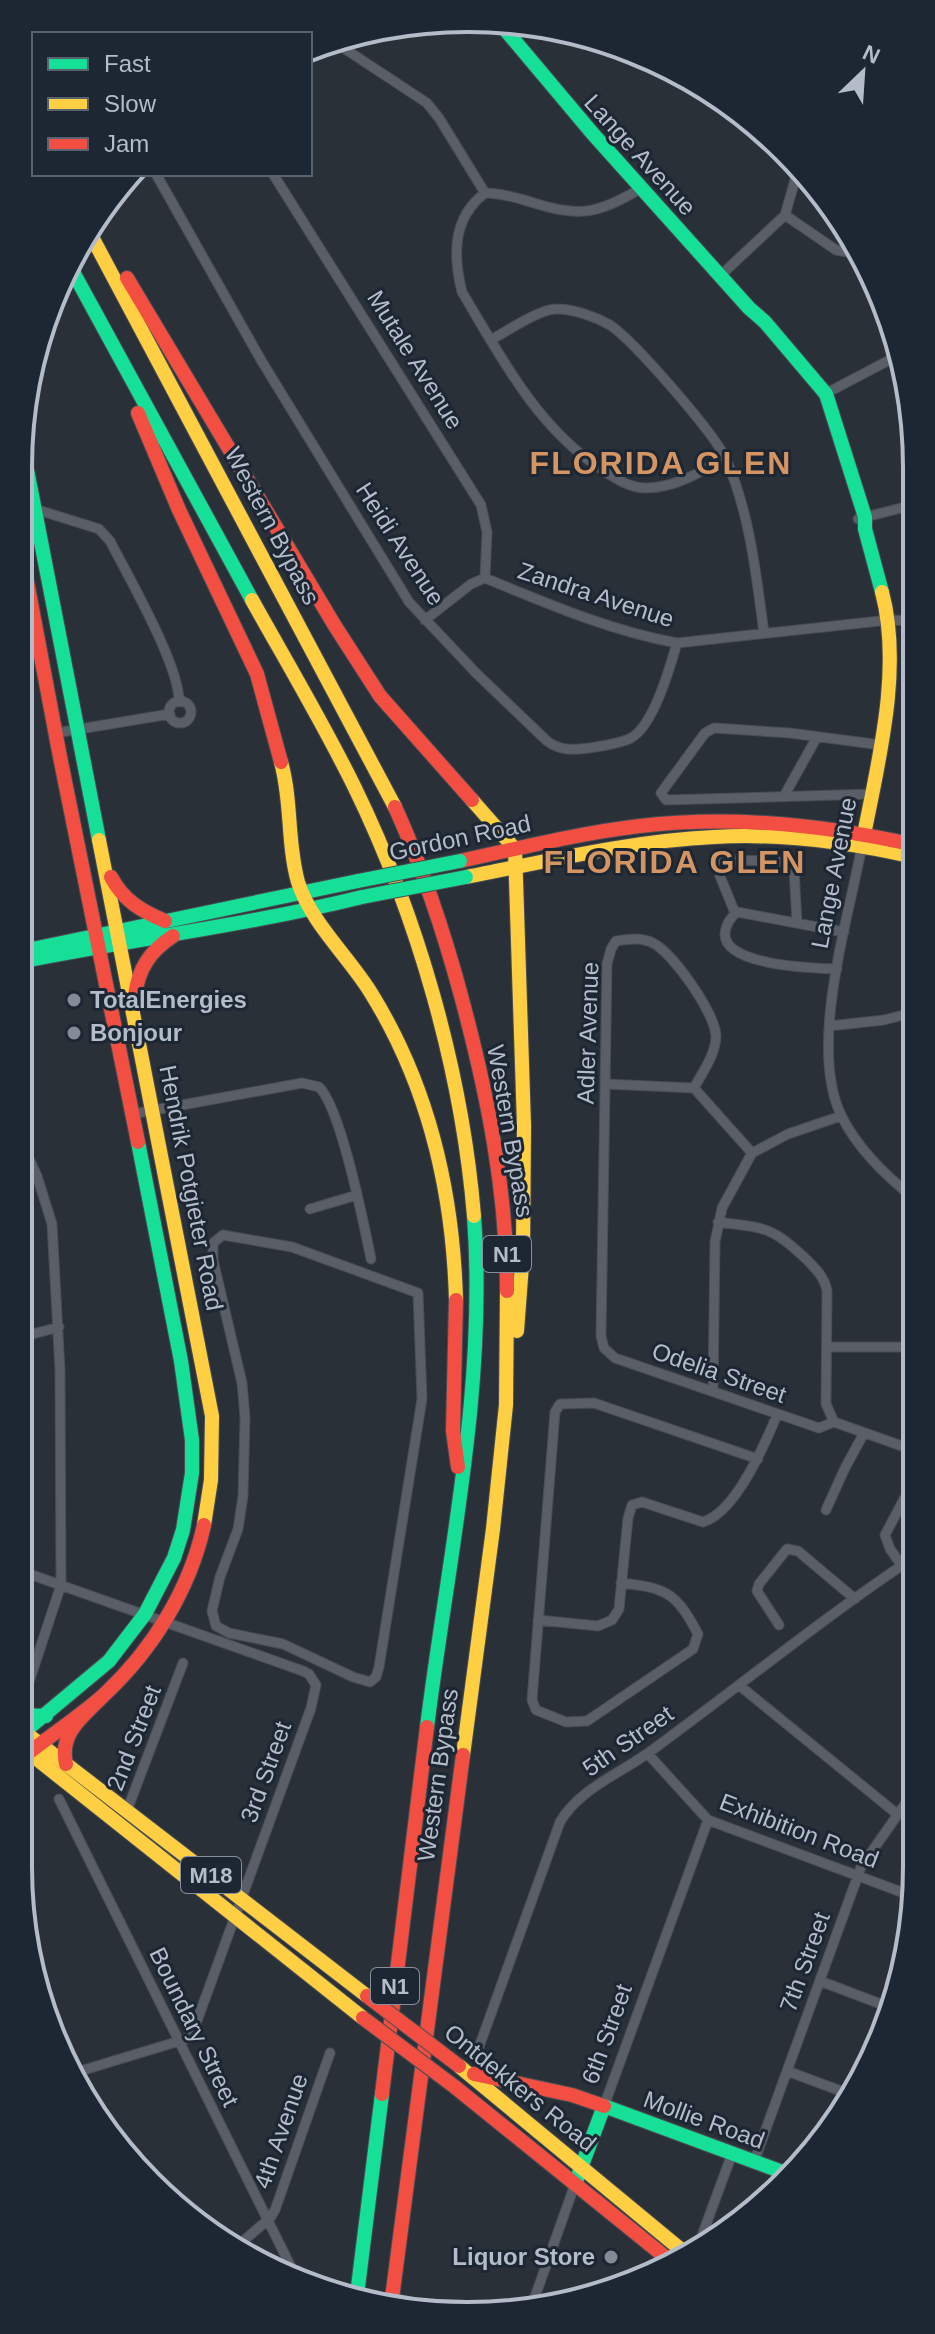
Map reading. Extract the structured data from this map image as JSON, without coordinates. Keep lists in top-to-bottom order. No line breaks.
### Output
{"streets":{"main road":["Lange Avenue","Western Bypass","Gordon Road","Hendrik Potgieter Road","N1","M18","6th Street","Ontdekkers Road","Mollie Road"],"street":["Mutale Avenue","Heidi Avenue","Zandra Avenue","Adler Avenue","Odelia Street","2nd Street","5th Street","3rd Street","Exhibition Road","7th Street","Boundary Street","4th Avenue"]},"crossings":[["Lange Avenue","Zandra Avenue"],["Lange Avenue","Gordon Road"],["Mutale Avenue","Zandra Avenue"],["Heidi Avenue","Zandra Avenue"],["Gordon Road","Hendrik Potgieter Road"],["Adler Avenue","Odelia Street"],["Hendrik Potgieter Road","3rd Street"],["2nd Street","Ontdekkers Road"],["5th Street","Exhibition Road"],["3rd Street","Boundary Street"],["3rd Street","Ontdekkers Road"],["Exhibition Road","7th Street"],["Exhibition Road","6th Street"],["7th Street","Mollie Road"],["Boundary Street","4th Avenue"],["6th Street","Ontdekkers Road"],["6th Street","Mollie Road"],["Ontdekkers Road","Mollie Road"]],"districts":["FLORIDA GLEN","FLORIDA GLEN"],"places":["TotalEnergies","Bonjour","Liquor Store"],"legend":["Fast","Slow","Jam"],"north":"top right"}
